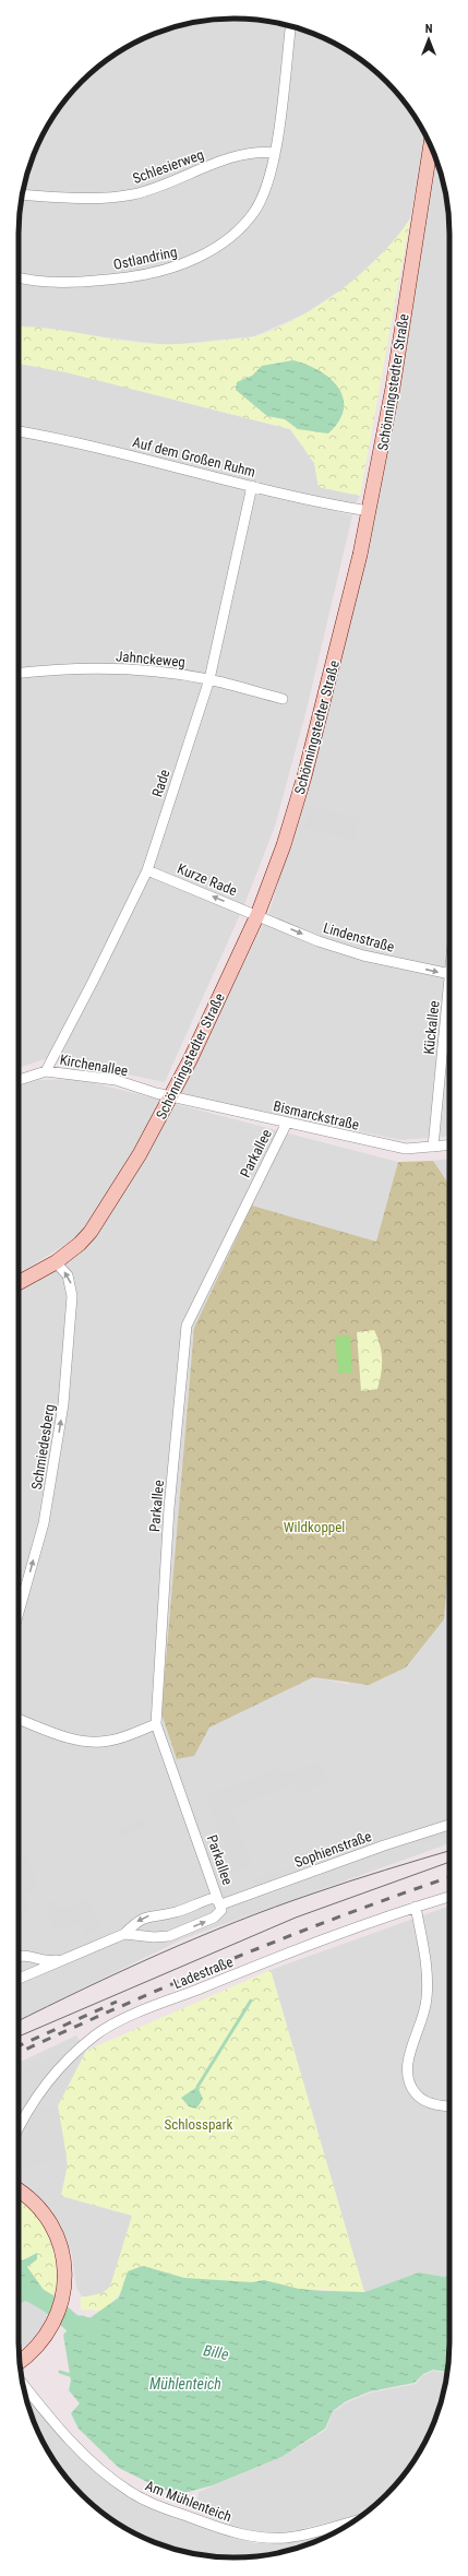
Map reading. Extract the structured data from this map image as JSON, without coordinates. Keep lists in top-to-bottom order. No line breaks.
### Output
{"streets":{"main road":["Schönningstedter Straße"],"street":["Schlesierweg","Ostlandring","Auf dem Großen Ruhm","Jahnckeweg","Rade","Kurze Rade","Lindenstraße","Kückallee","Kirchenallee","Bismarckstraße","Parkallee","Schmiedesberg","Sophienstraße","Ladestraße","Am Mühlenteich"]},"crossings":[["Schlesierweg","Ostlandring"],["Schönningstedter Straße","Auf dem Großen Ruhm"],["Schönningstedter Straße","Kurze Rade"],["Schönningstedter Straße","Lindenstraße"],["Schönningstedter Straße","Kirchenallee"],["Schönningstedter Straße","Bismarckstraße"],["Schönningstedter Straße","Schmiedesberg"],["Auf dem Großen Ruhm","Rade"],["Jahnckeweg","Rade"],["Rade","Kurze Rade"],["Rade","Kirchenallee"],["Kurze Rade","Lindenstraße"],["Kückallee","Bismarckstraße"],["Kirchenallee","Bismarckstraße"],["Bismarckstraße","Parkallee"],["Parkallee","Sophienstraße"]],"one_way":["Kurze Rade","Lindenstraße","Schmiedesberg"],"water":["Bille","Mühlenteich"],"parks":["Wildkoppel","Schlosspark"],"north":"top"}
